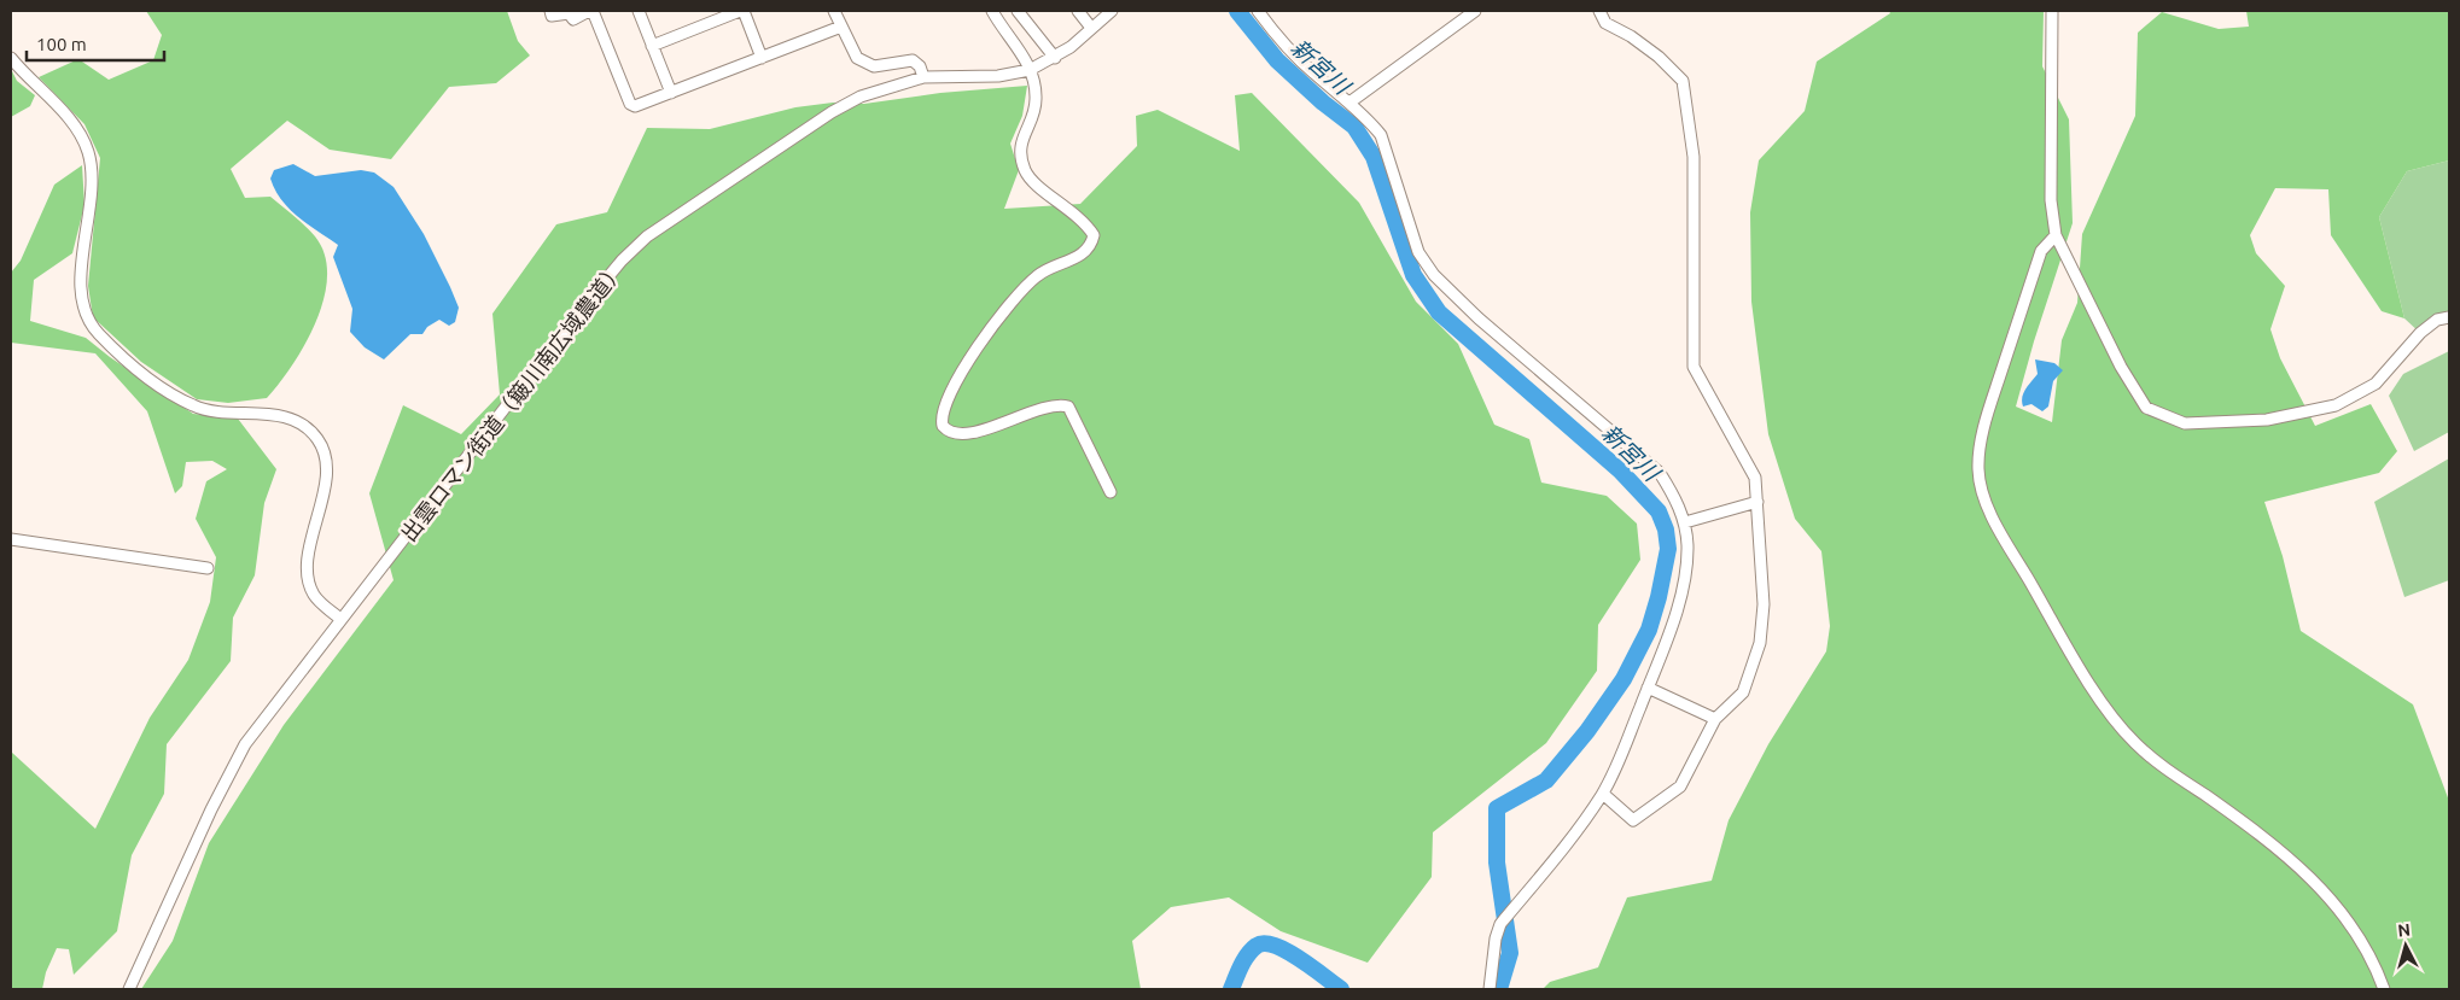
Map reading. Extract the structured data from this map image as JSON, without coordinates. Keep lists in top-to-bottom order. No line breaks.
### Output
{"streets":{"street":["出雲ロマン街道（簸川南広域農道）"]},"water":["新宮川"],"scale_bar":"100 m","north":"top"}
